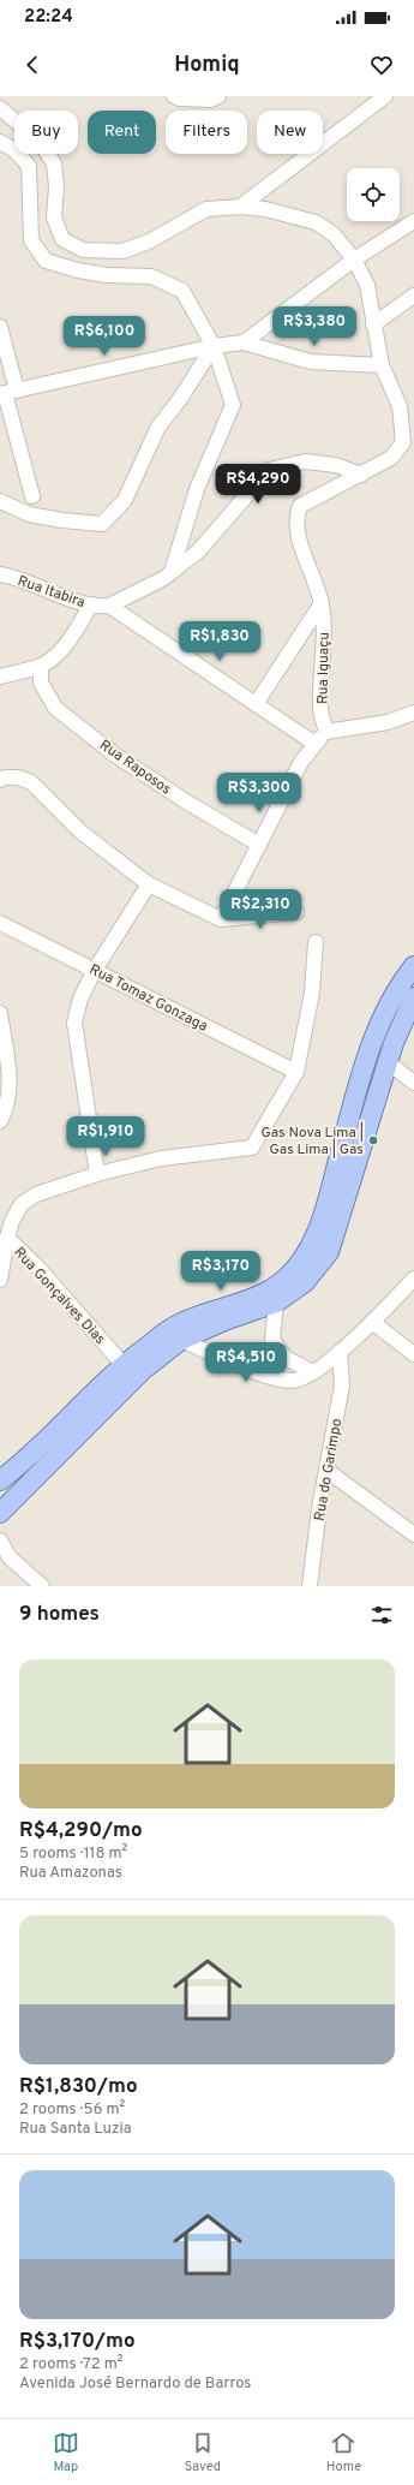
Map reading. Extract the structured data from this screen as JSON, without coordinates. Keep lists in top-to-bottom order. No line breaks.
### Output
{"streets":{"street":["Rua Itabira","Rua Iguaçu","Rua Raposos","Rua Tomaz Gonzaga","Rua Gonçalves Dias","Rua do Garimpo"]},"places":["Gas Nova Lima | Gas Lima | Gas"],"page":{"status":"22:24","header":"Homiq","chip":["Buy","Rent","Filters","New"],"price":["R$3,380","R$6,100","R$4,290","R$1,830","R$3,300","R$2,310","R$1,910","R$3,170","R$4,510"],"heading":"9 homes","list":[{"name":"R$4,290/mo","note":"5 rooms · 118 m² · Rua Amazonas"},{"name":"R$1,830/mo","note":"2 rooms · 56 m² · Rua Santa Luzia"},{"name":"R$3,170/mo","note":"2 rooms · 72 m² · Avenida José Bernardo de Barros"}],"tabs":["Map","Saved","Home"]}}
